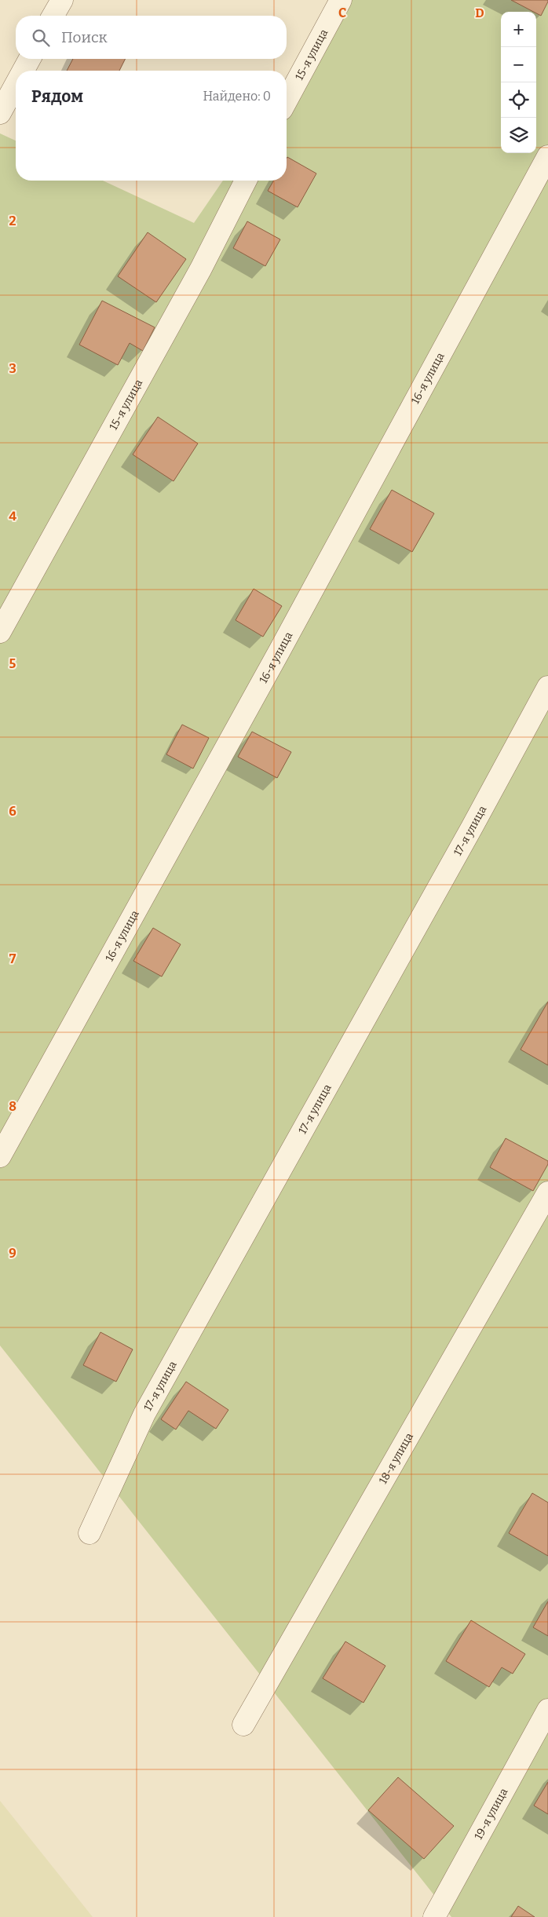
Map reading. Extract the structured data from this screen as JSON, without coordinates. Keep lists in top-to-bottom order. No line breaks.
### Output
{"streets":{"street":["15-я улица","16-я улица","17-я улица","18-я улица","19-я улица"]},"page":{"map_buttons":["+","−"],"search":"Поиск","heading":["Рядом","Найдено: 0"]},"grid":{"columns":["C","D"],"rows":["2","3","4","5","6","7","8","9"]}}
